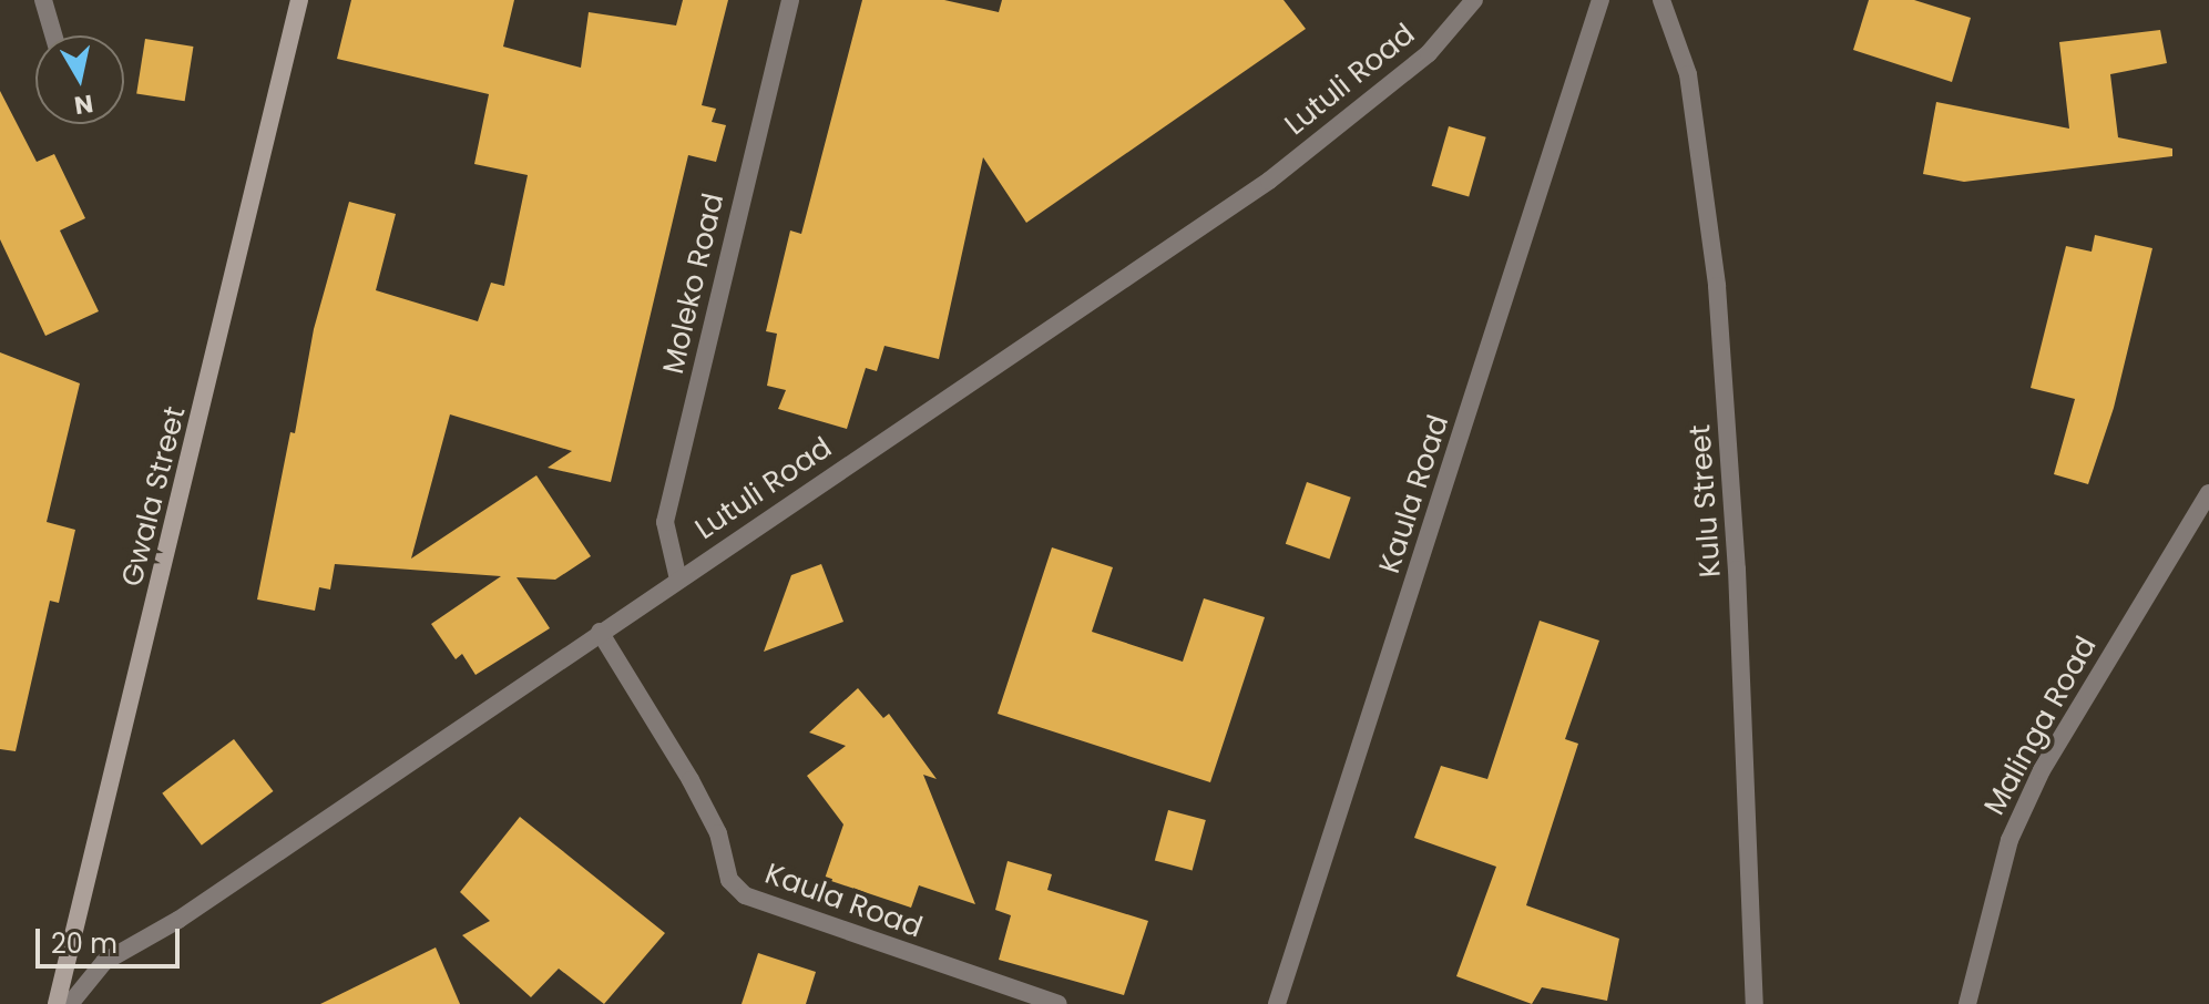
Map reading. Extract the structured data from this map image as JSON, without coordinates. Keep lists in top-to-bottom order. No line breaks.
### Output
{"streets":{"street":["Lutuli Road","Moleko Road","Kaula Road","Gwala Street","Kulu Street","Malinga Road"]},"crossings":[["Lutuli Road","Moleko Road"],["Lutuli Road","Kaula Road"]],"scale_bar":"20 m","north":"bottom"}
